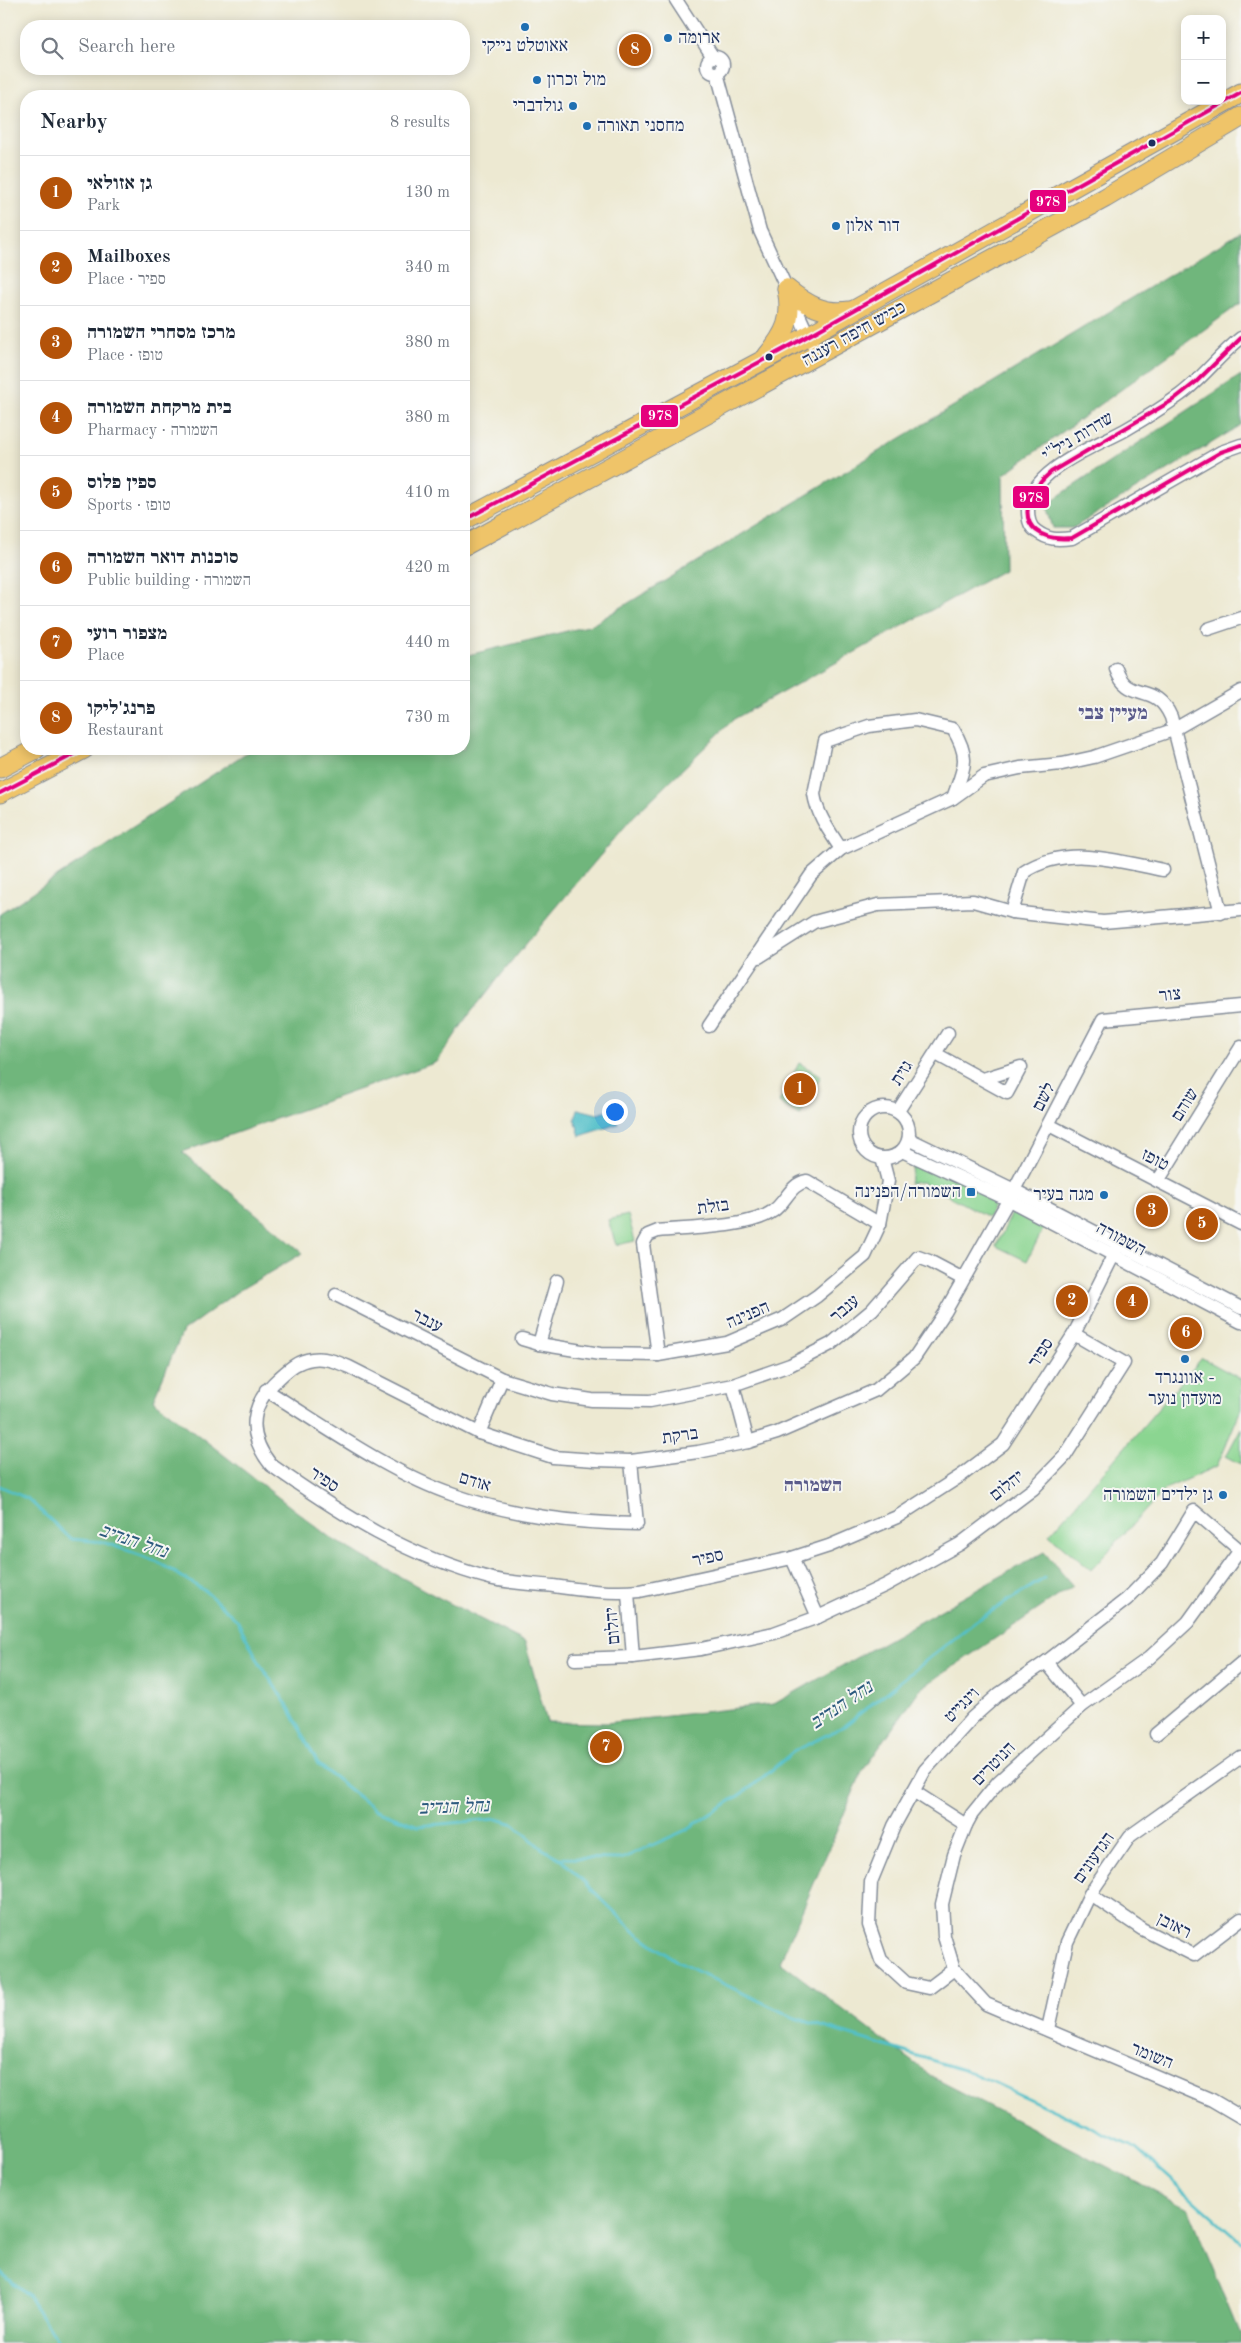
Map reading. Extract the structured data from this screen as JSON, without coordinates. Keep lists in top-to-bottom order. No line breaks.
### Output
{"streets":{"highway":["כביש חיפה רעננה"],"street":["שדרות ניל\"י","צור","גזית","לשם","שוהם","טופז","בזלת","השמורה","ענבר","הפנינה","ספיר","ברקת","אודם","יהלום","וינגייט","הנוטרים","הגדעונים","ראובן","השומר"]},"crossings":[["צור","לשם"],["גזית","השמורה"],["גזית","הפנינה"],["לשם","טופז"],["לשם","השמורה"],["לשם","ברקת"],["שוהם","טופז"],["בזלת","הפנינה"],["השמורה","הפנינה"],["השמורה","ספיר"],["השמורה","ברקת"],["ענבר","ברקת"],["ספיר","ברקת"],["ספיר","אודם"],["ספיר","יהלום"],["ברקת","אודם"],["וינגייט","הנוטרים"],["הנוטרים","הגדעונים"],["הנוטרים","השומר"],["הגדעונים","ראובן"],["הגדעונים","השומר"]],"districts":["מעיין צבי","השמורה"],"water":["נחל הנדיב"],"places":{"other":["אאוטלט נייקי","ארומה","מול זכרון","גולדברי","מחסני תאורה","דור אלון","מגה בעיר","אוונגרד - מועדון נוער","גן ילדים השמורה"],"transit":["השמורה/הפנינה"]},"lines":["transit line 978"],"page":{"map_buttons":["+","−"],"search":"Search here","pins":["8","1","3","5","2","4","6","7"],"heading":["Nearby","8 results"],"list":[{"mark":"1","name":"גן אזולאי","note":"Park","value":"130 m"},{"mark":"2","name":"Mailboxes","note":"Place · ספיר","value":"340 m"},{"mark":"3","name":"מרכז מסחרי השמורה","note":"Place · טופז","value":"380 m"},{"mark":"4","name":"בית מרקחת השמורה","note":"Pharmacy · השמורה","value":"380 m"},{"mark":"5","name":"ספין פלוס","note":"Sports · טופז","value":"410 m"},{"mark":"6","name":"סוכנות דואר השמורה","note":"Public building · השמורה","value":"420 m"},{"mark":"7","name":"מצפור רועי","note":"Place","value":"440 m"},{"mark":"8","name":"פרנג'ליקו","note":"Restaurant","value":"730 m"}]}}
